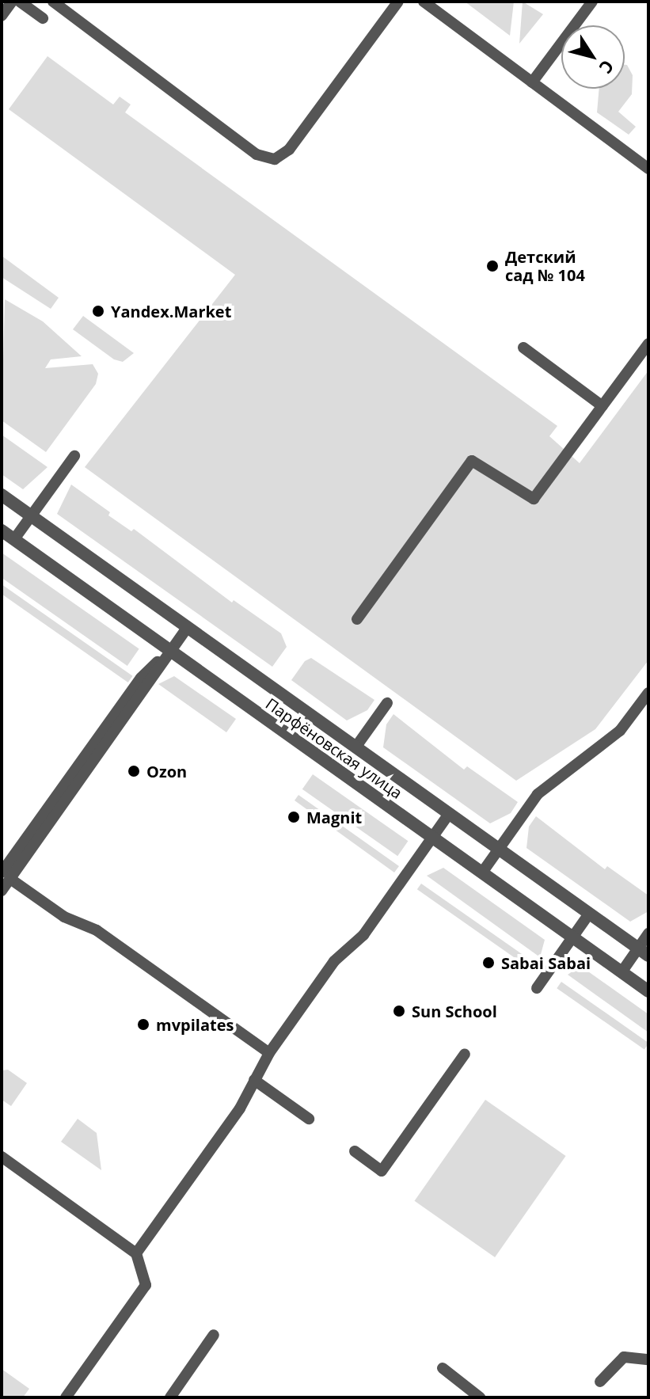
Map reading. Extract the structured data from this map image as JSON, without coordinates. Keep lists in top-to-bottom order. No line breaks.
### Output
{"streets":{"street":["Парфёновская улица"]},"places":["Детский сад № 104","Yandex.Market","Ozon","Magnit","Sabai Sabai","Sun School","mvpilates"],"north":"bottom right"}
